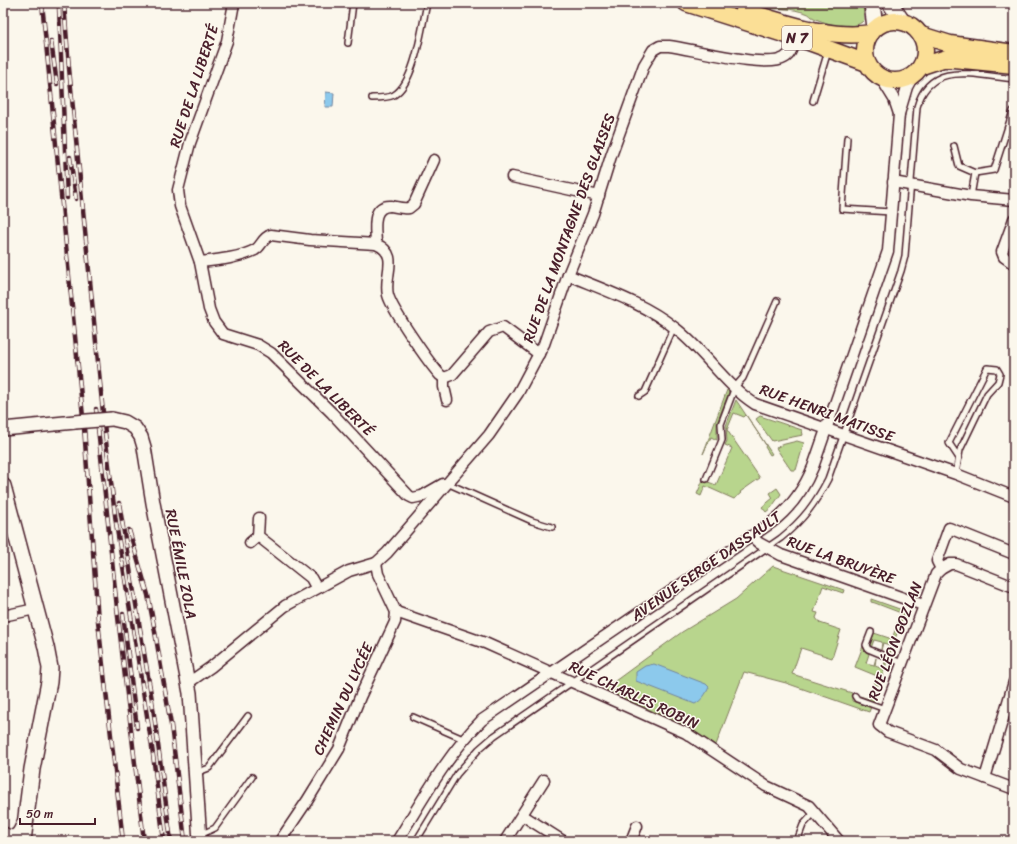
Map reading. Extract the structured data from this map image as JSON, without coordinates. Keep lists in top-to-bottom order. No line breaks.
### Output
{"streets":{"main road":["N 7"],"street":["RUE DE LA LIBERTÉ","RUE DE LA MONTAGNE DES GLAISES","RUE HENRI MATISSE","RUE LA BRUYÈRE","RUE ÉMILE ZOLA","AVENUE SERGE DASSAULT","RUE LÉON GOZLAN","RUE CHARLES ROBIN","CHEMIN DU LYCÉE"]},"crossings":[["N 7","RUE DE LA MONTAGNE DES GLAISES"],["N 7","AVENUE SERGE DASSAULT"],["RUE DE LA LIBERTÉ","RUE DE LA MONTAGNE DES GLAISES"],["RUE DE LA MONTAGNE DES GLAISES","RUE HENRI MATISSE"],["RUE HENRI MATISSE","AVENUE SERGE DASSAULT"],["RUE LA BRUYÈRE","AVENUE SERGE DASSAULT"],["RUE LA BRUYÈRE","RUE LÉON GOZLAN"],["AVENUE SERGE DASSAULT","RUE CHARLES ROBIN"],["RUE CHARLES ROBIN","CHEMIN DU LYCÉE"]],"scale_bar":"50 m"}
